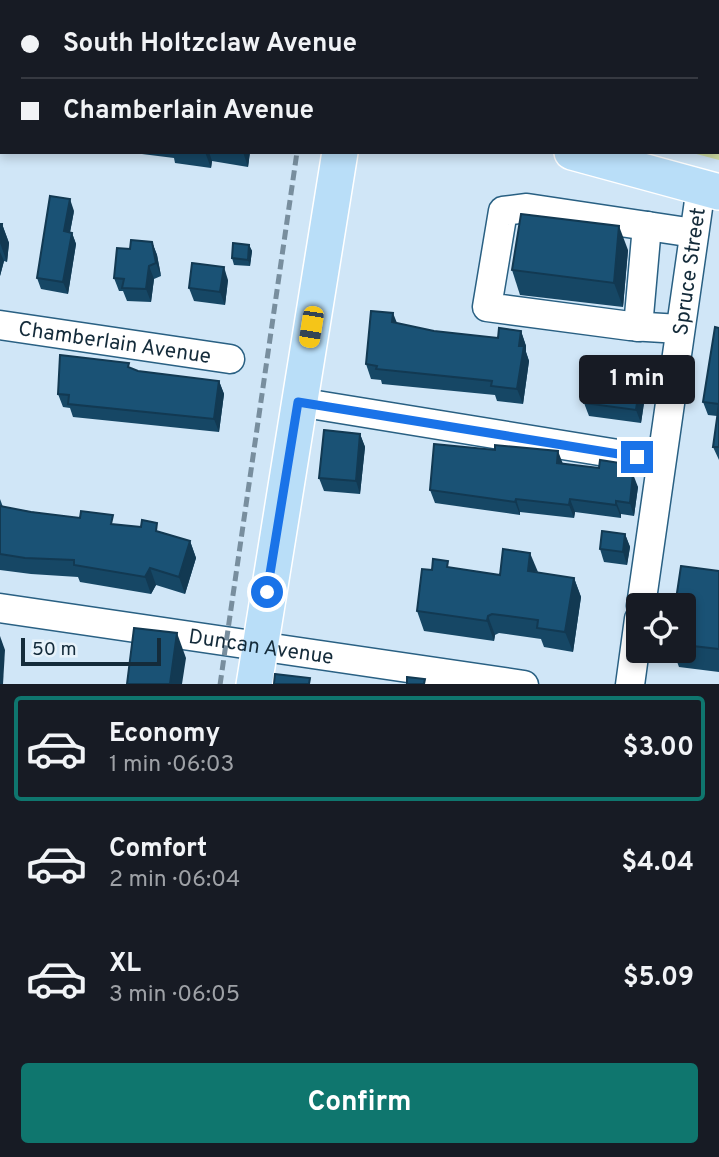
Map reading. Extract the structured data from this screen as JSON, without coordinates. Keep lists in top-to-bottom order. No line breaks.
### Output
{"streets":{"street":["Spruce Street","Chamberlain Avenue","Duncan Avenue"]},"scale_bar":"50 m","page":{"banner":["South Holtzclaw Avenue","Chamberlain Avenue"],"bubble":"1 min","scale":"50 m","list":[{"name":"Economy","note":"1 min · 06:03","value":"$3.00"},{"name":"Comfort","note":"2 min · 06:04","value":"$4.04"},{"name":"XL","note":"3 min · 06:05","value":"$5.09"}],"buttons":"Confirm"}}
